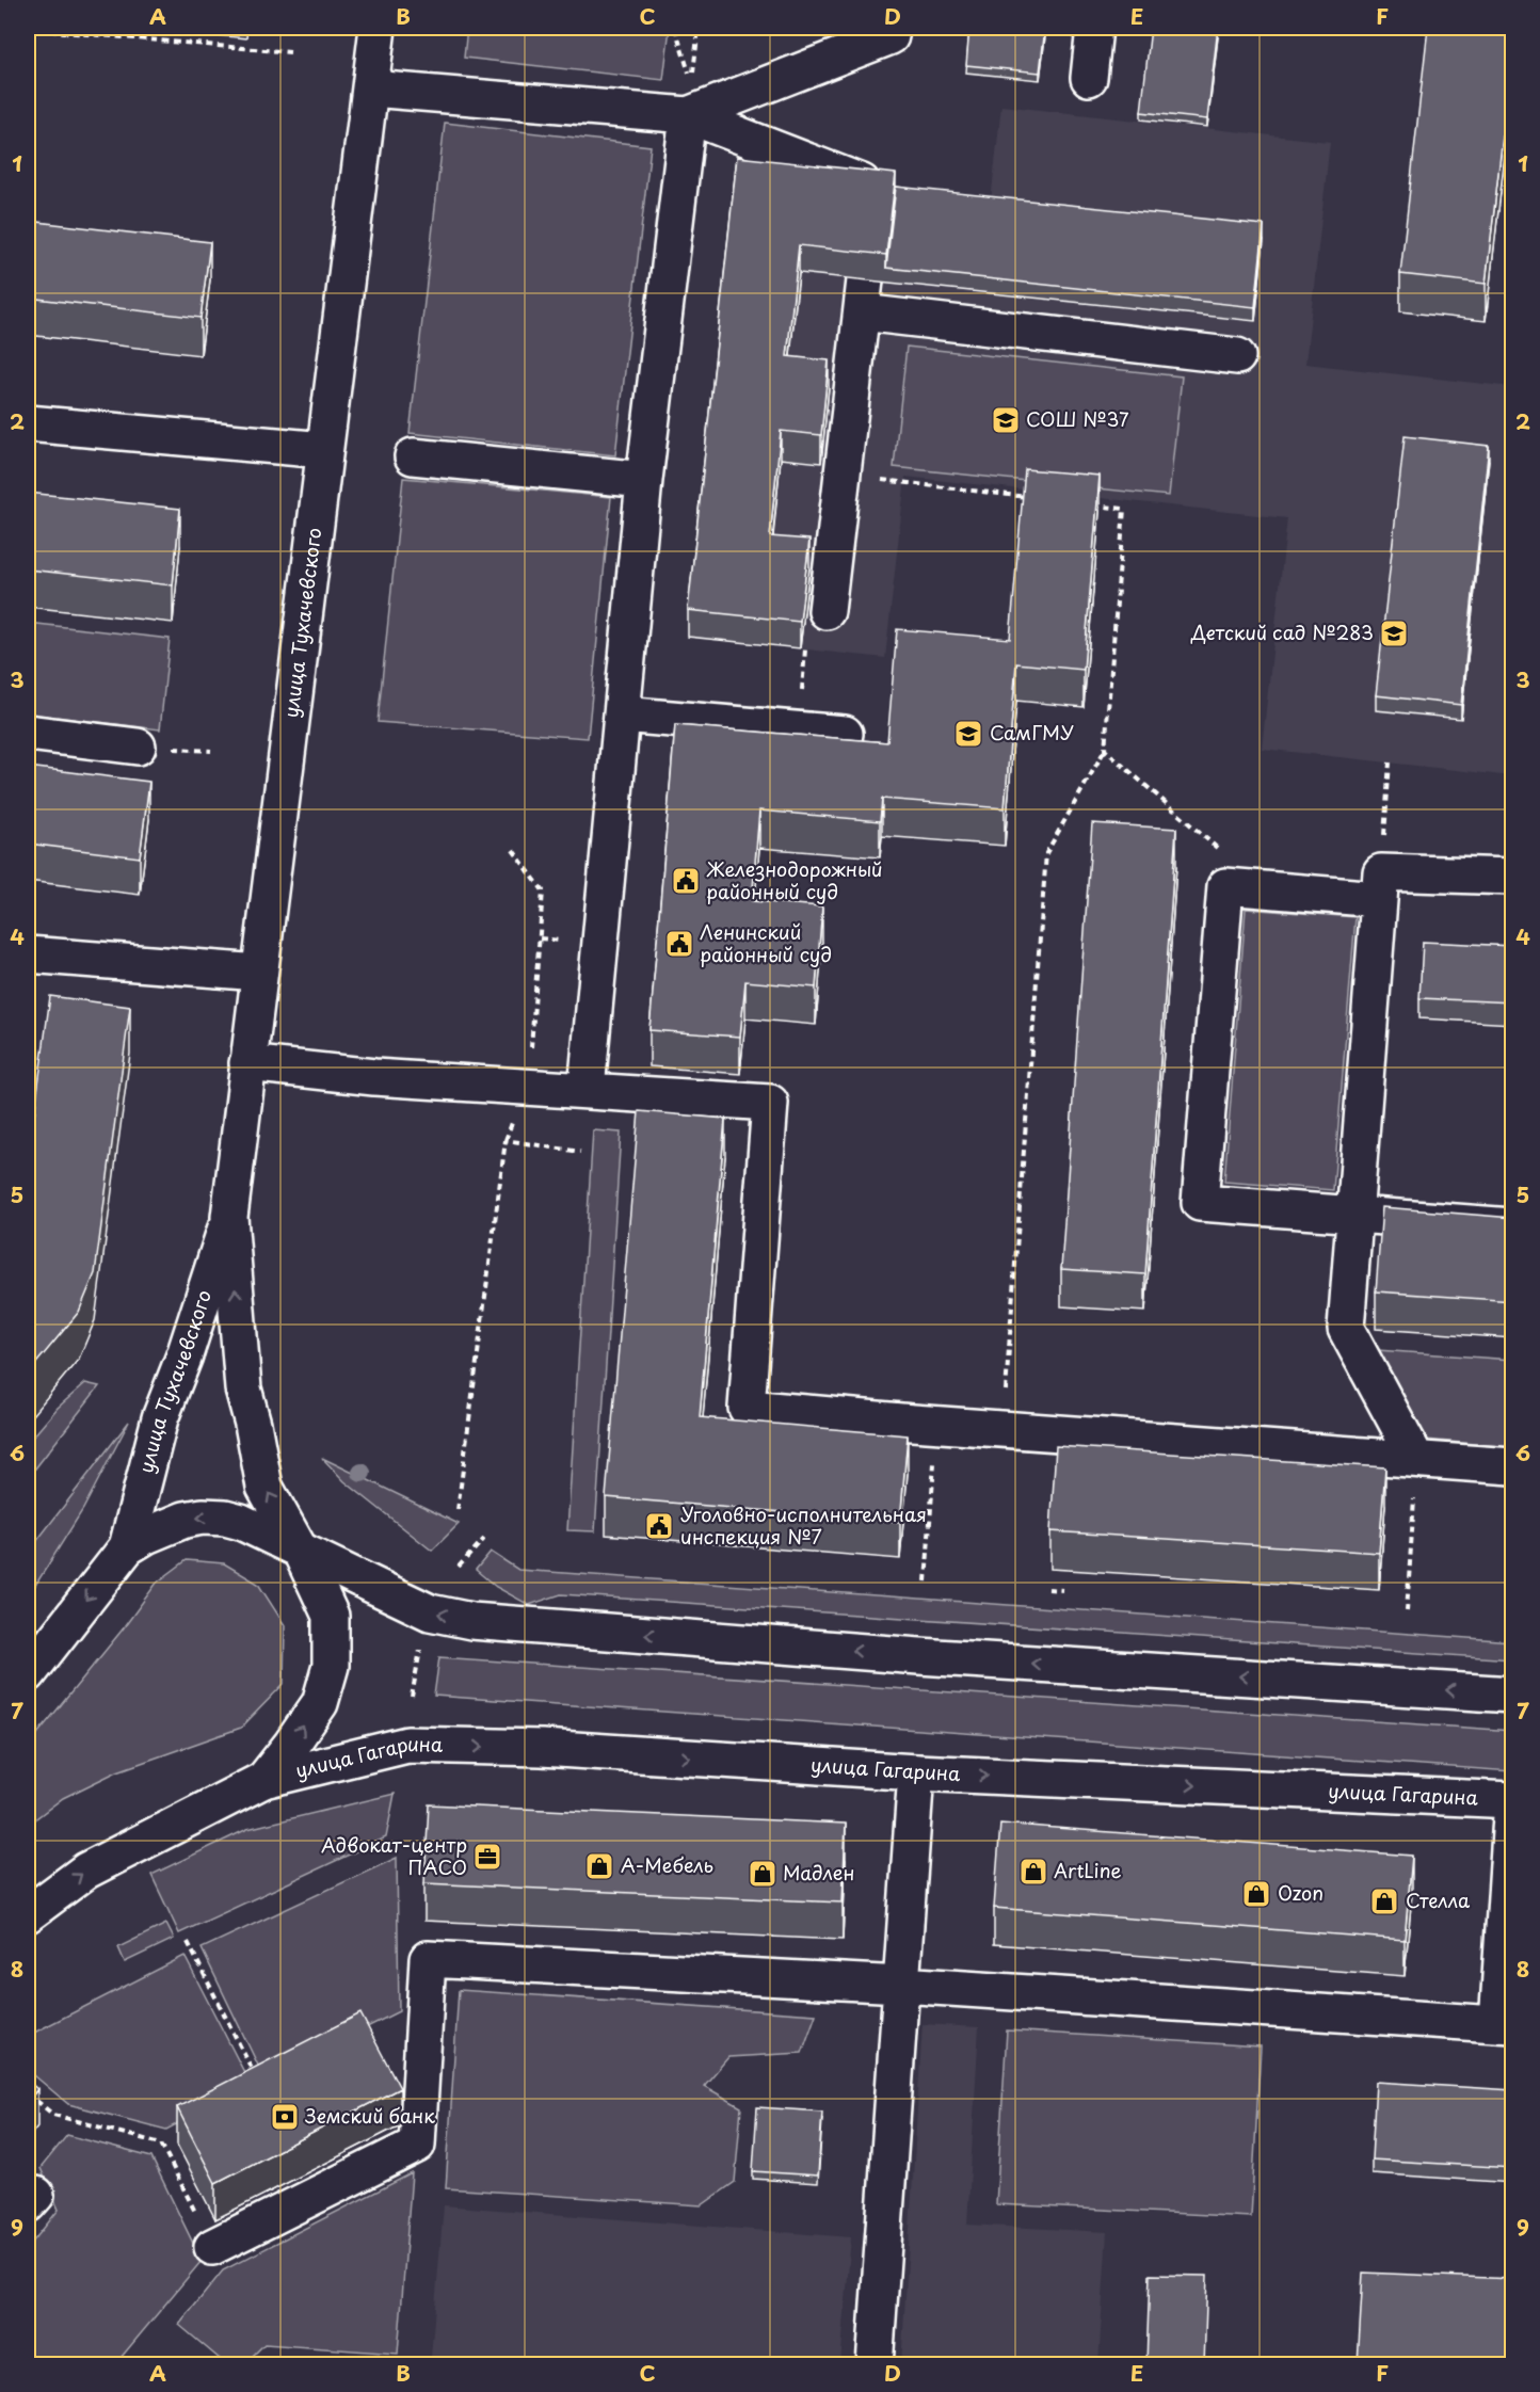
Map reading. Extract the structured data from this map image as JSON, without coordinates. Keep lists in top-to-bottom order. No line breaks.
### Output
{"streets":{"main road":["улица Тухачевского","улица Гагарина"]},"crossings":[["улица Тухачевского","улица Гагарина"]],"places":{"school or university":["СОШ №37","Детский сад №283","СамГМУ"],"public building":["Железнодорожный районный суд","Ленинский районный суд","Уголовно-исполнительная инспекция №7"],"office":["Адвокат-центр ПАСО"],"shop":["А-Мебель","ArtLine","Мадлен","Ozon","Стелла"],"bank":["Земский банк"]},"grid":{"columns":["A","B","C","D","E","F"],"rows":["1","2","3","4","5","6","7","8","9"]}}
